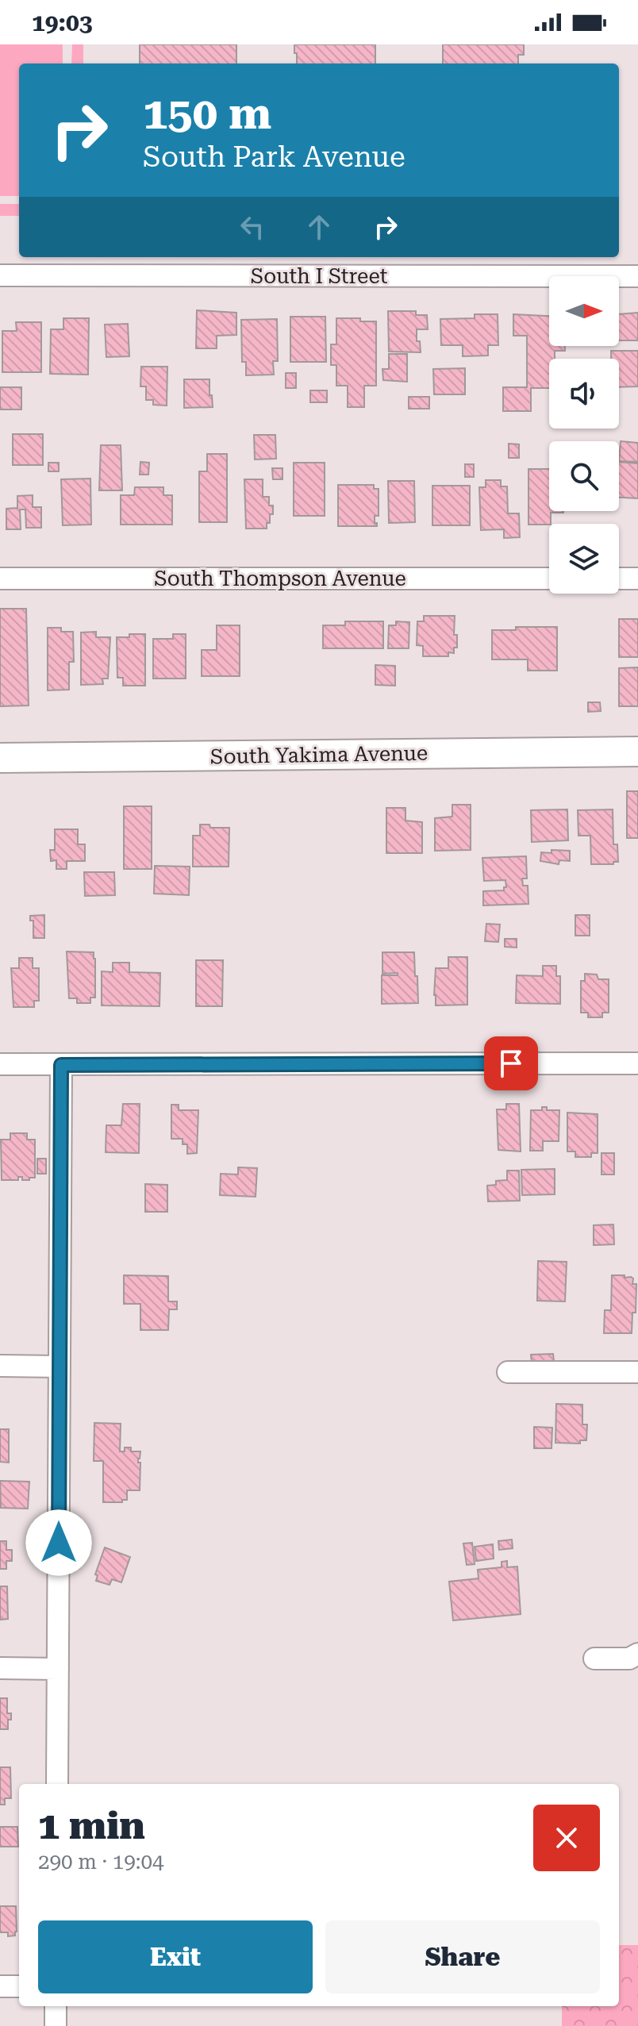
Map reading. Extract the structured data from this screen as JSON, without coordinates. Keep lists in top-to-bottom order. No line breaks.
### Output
{"streets":{"main road":["South Yakima Avenue"],"street":["South I Street","South Thompson Avenue"]},"north":"right","page":{"status":"19:03","turn":["150 m","South Park Avenue"],"heading":["1 min","290 m · 19:04"],"buttons":["Exit","Share"]}}
